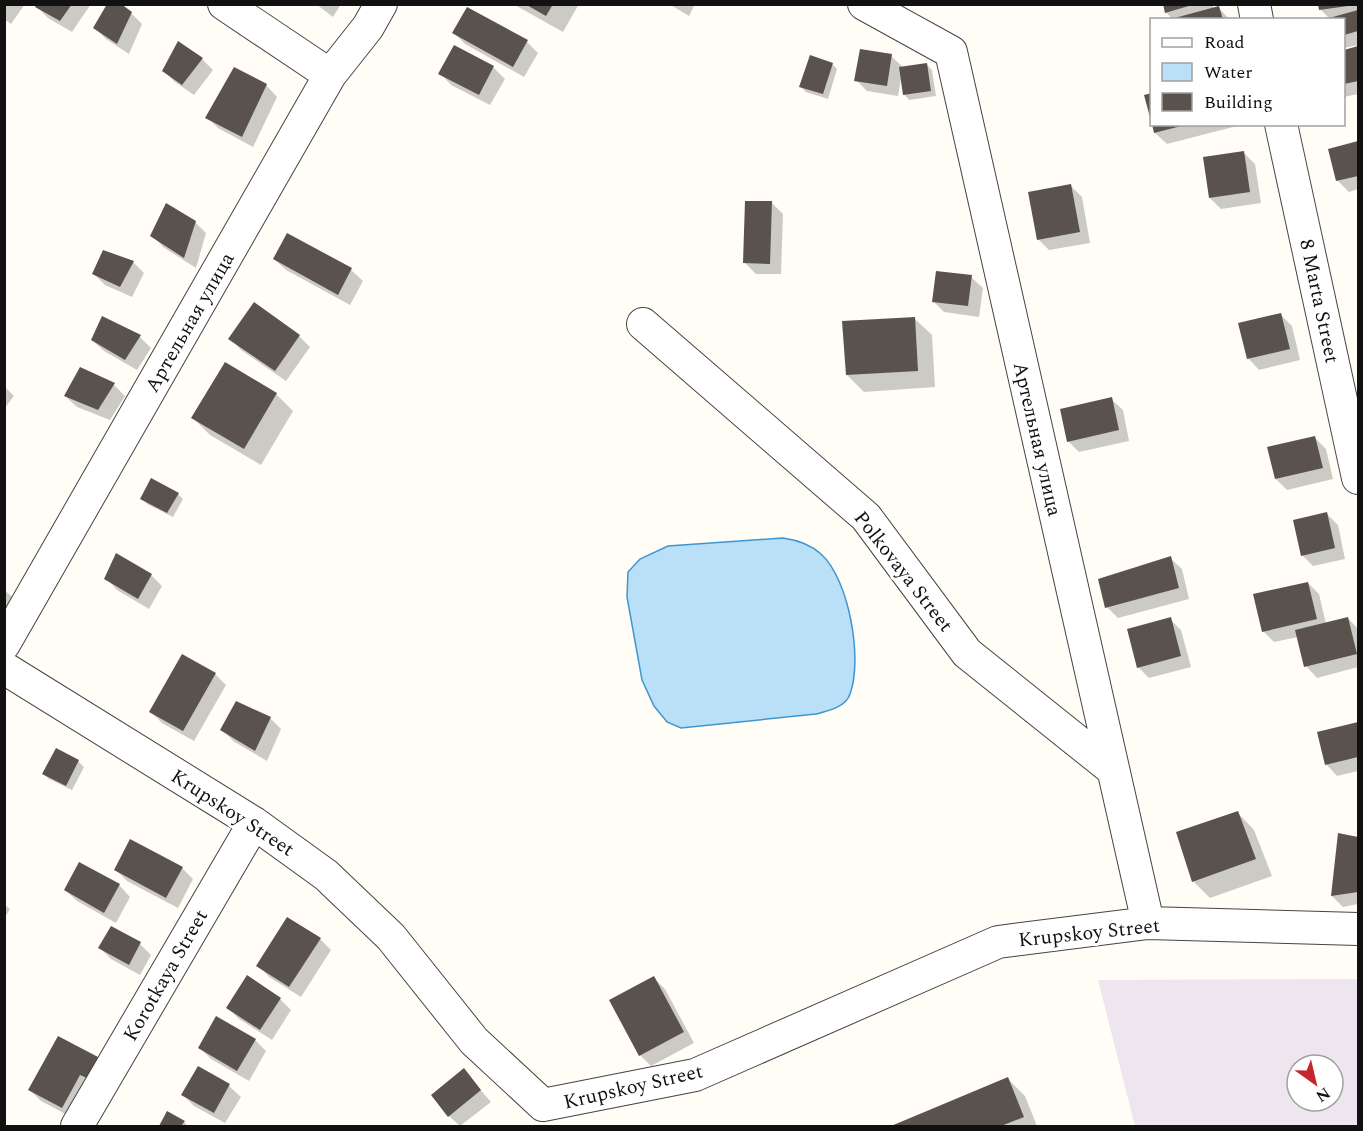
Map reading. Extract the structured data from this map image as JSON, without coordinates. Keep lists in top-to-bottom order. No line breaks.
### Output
{"streets":{"street":["8 Marta Street","Артельная улица","Polkovaya Street","Krupskoy Street","Korotkaya Street"]},"crossings":[["Артельная улица","Polkovaya Street"],["Артельная улица","Krupskoy Street"],["Krupskoy Street","Korotkaya Street"]],"legend":["Road","Water","Building"],"north":"bottom right"}
